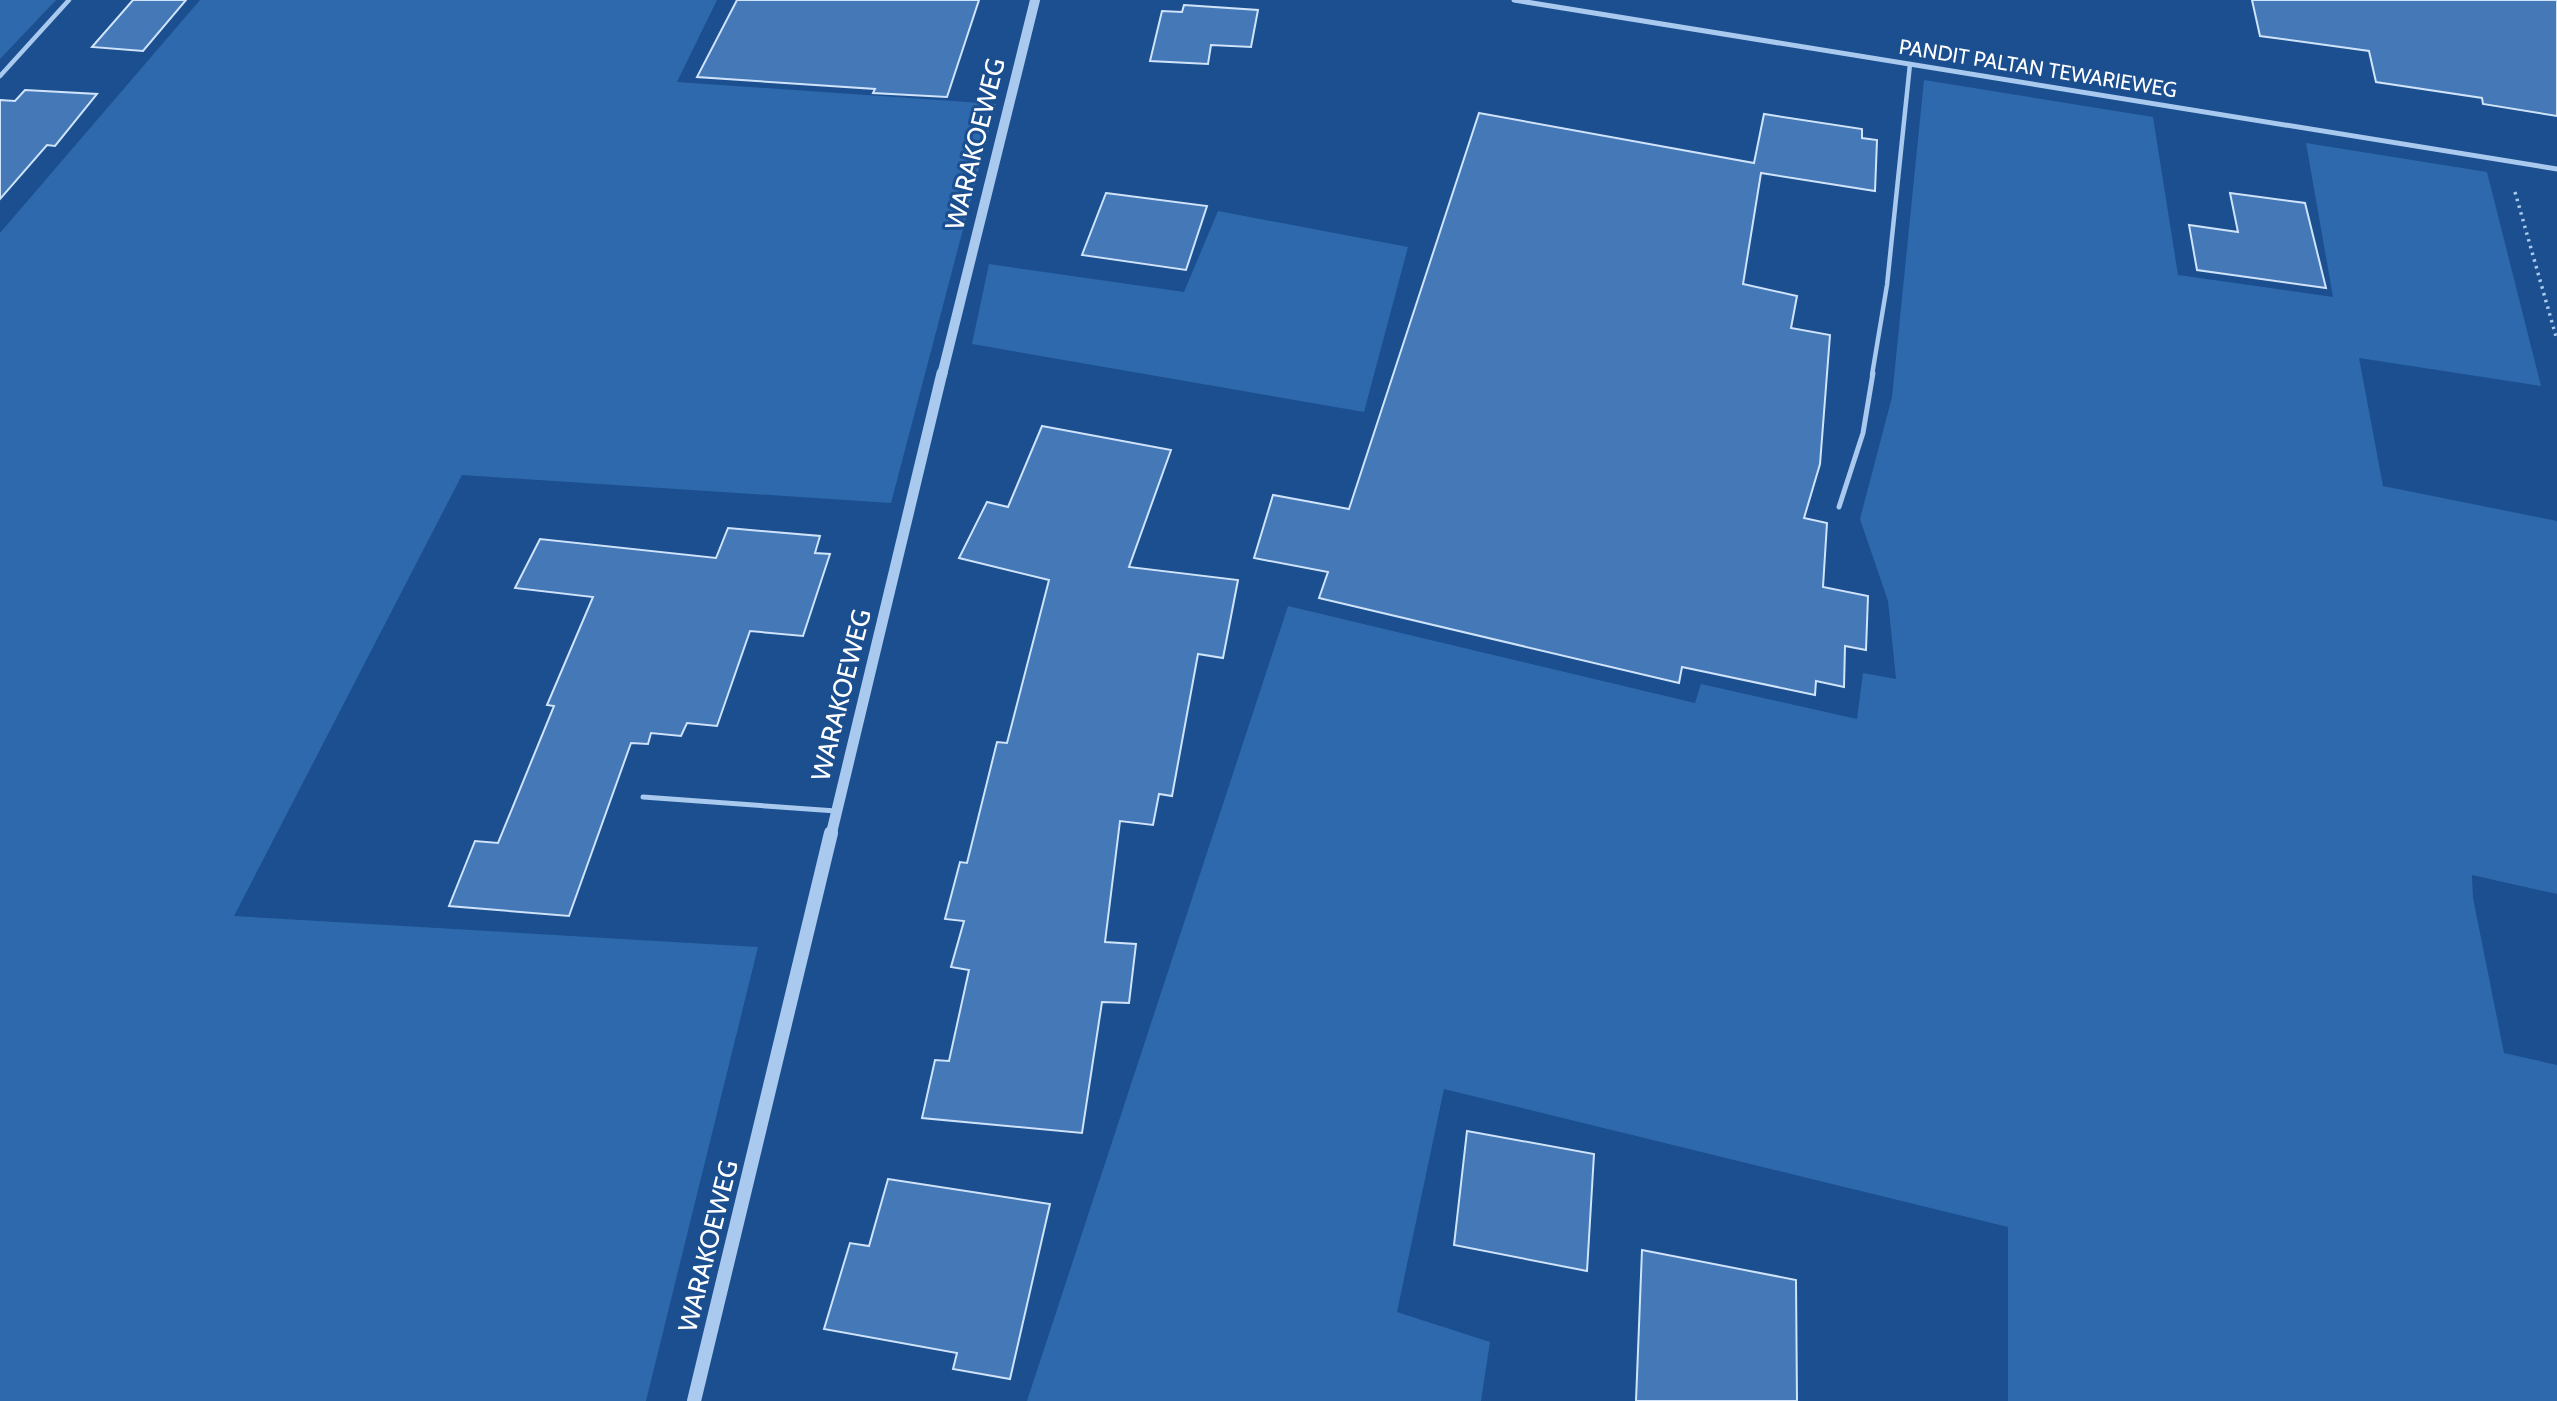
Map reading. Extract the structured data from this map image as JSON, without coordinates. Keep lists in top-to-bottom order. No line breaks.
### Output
{"streets":{"street":["PANDIT PALTAN TEWARIEWEG","WARAKOEWEG"]}}
